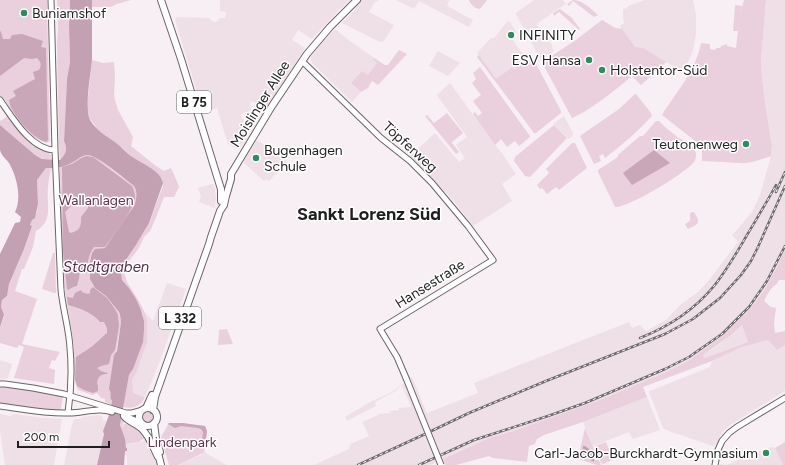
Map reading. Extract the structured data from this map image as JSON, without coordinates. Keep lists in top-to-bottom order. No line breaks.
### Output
{"streets":{"main road":["B 75","Moislinger Allee","Töpferweg","Hansestraße","L 332"]},"crossings":[["B 75","L 332"],["Moislinger Allee","Töpferweg"],["Moislinger Allee","L 332"],["Töpferweg","Hansestraße"]],"districts":["Sankt Lorenz Süd"],"water":["Stadtgraben"],"parks":["Wallanlagen","Lindenpark"],"places":["Buniamshof","INFINITY","ESV Hansa","Holstentor-Süd","Teutonenweg","Bugenhagen Schule","Carl-Jacob-Burckhardt-Gymnasium"],"scale_bar":"200 m"}
